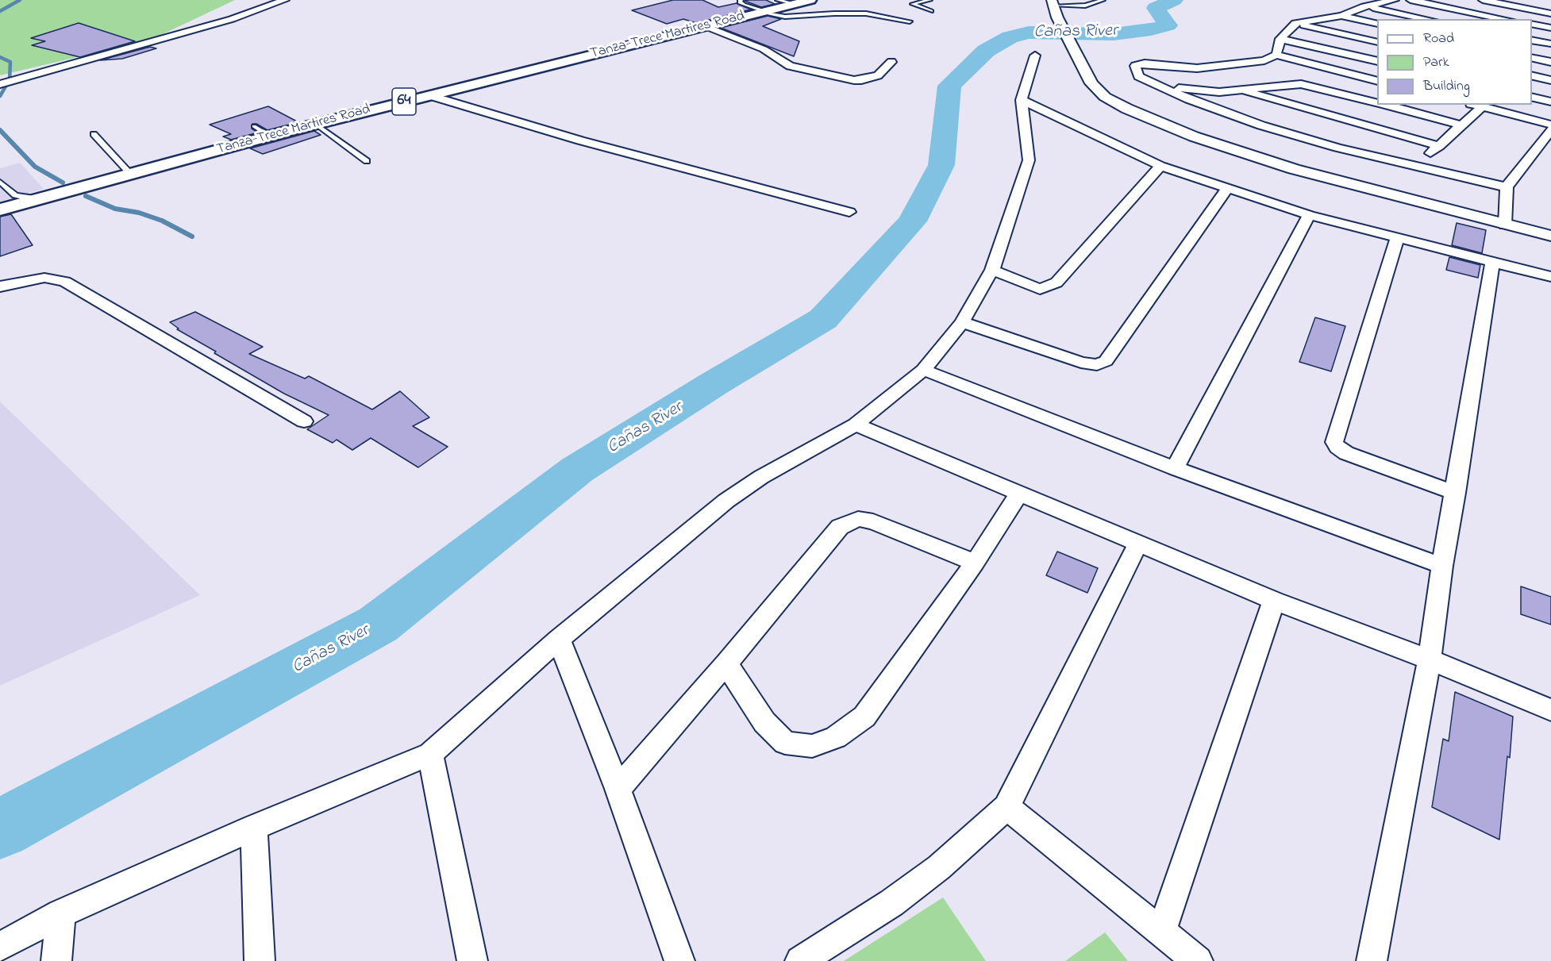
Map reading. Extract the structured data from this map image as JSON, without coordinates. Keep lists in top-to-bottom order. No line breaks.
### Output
{"streets":{"main road":["Tanza-Trece Martires Road","64"]},"water":["Cañas River"],"legend":["Road","Park","Building"]}
